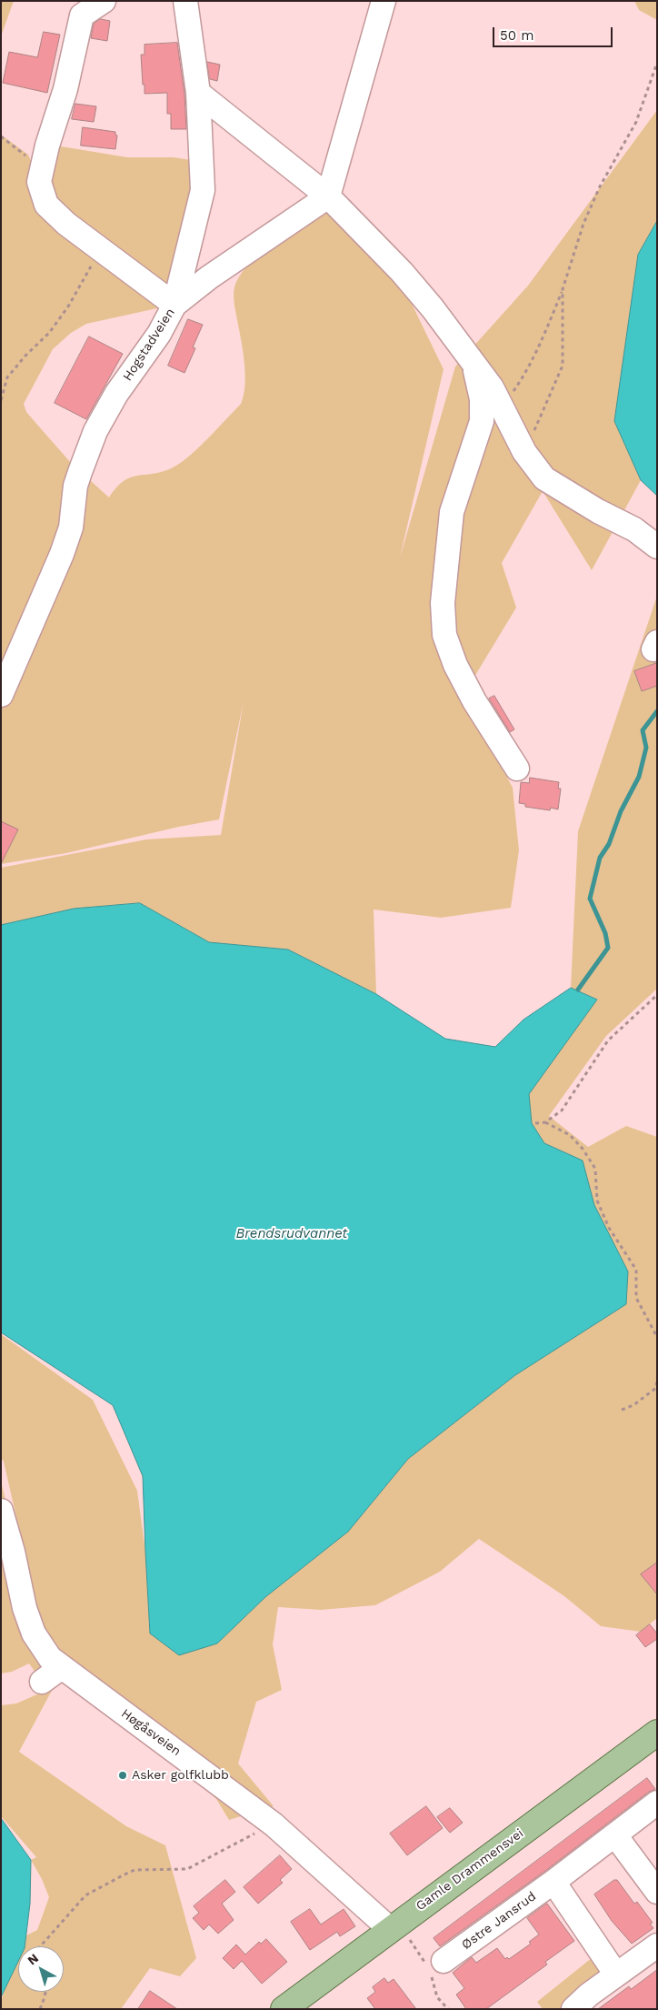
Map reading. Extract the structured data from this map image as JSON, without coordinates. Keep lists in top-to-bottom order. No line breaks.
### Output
{"streets":{"main road":["Gamle Drammensvei"],"street":["Hogstadveien","Høgåsveien","Østre Jansrud"]},"crossings":[["Høgåsveien","Gamle Drammensvei"]],"water":["Brendsrudvannet"],"places":["Asker golfklubb"],"scale_bar":"50 m","north":"top left"}
